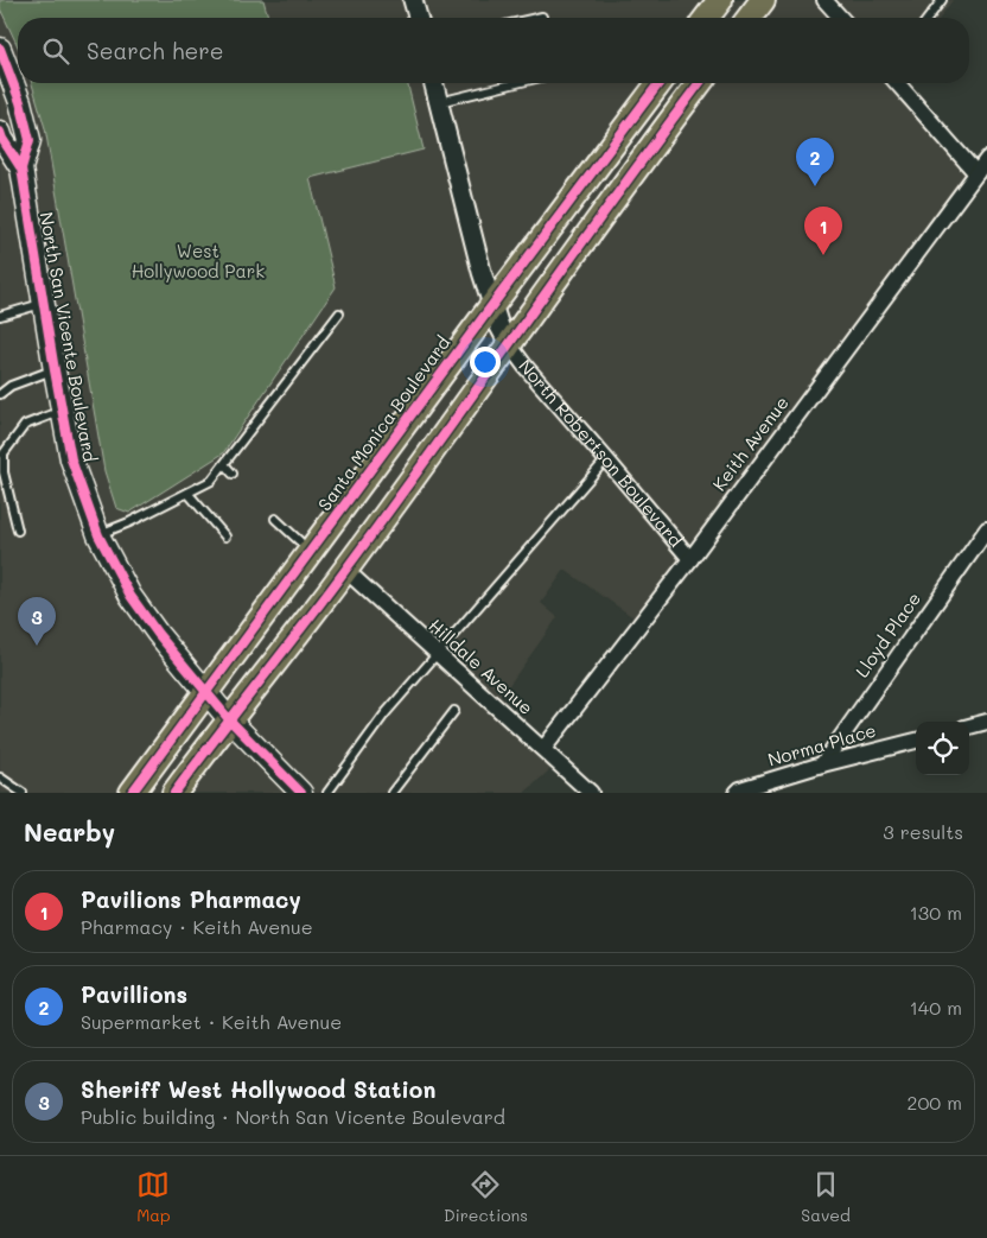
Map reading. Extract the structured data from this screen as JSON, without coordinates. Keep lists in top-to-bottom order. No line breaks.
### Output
{"streets":{"main road":["North San Vicente Boulevard","Santa Monica Boulevard"],"street":["Keith Avenue","North Robertson Boulevard","Lloyd Place","Hilldale Avenue","Norma Place"]},"crossings":[["North San Vicente Boulevard","Santa Monica Boulevard"],["Santa Monica Boulevard","North Robertson Boulevard"],["Keith Avenue","North Robertson Boulevard"],["Keith Avenue","Hilldale Avenue"],["Lloyd Place","Norma Place"]],"parks":["West Hollywood Park"],"page":{"search":"Search here","pins":["2","1","3"],"heading":["Nearby","3 results"],"list":[{"mark":"1","name":"Pavilions Pharmacy","note":"Pharmacy · Keith Avenue","value":"130 m"},{"mark":"2","name":"Pavillions","note":"Supermarket · Keith Avenue","value":"140 m"},{"mark":"3","name":"Sheriff West Hollywood Station","note":"Public building · North San Vicente Boulevard","value":"200 m"}],"nav":["Map","Directions","Saved"]}}
